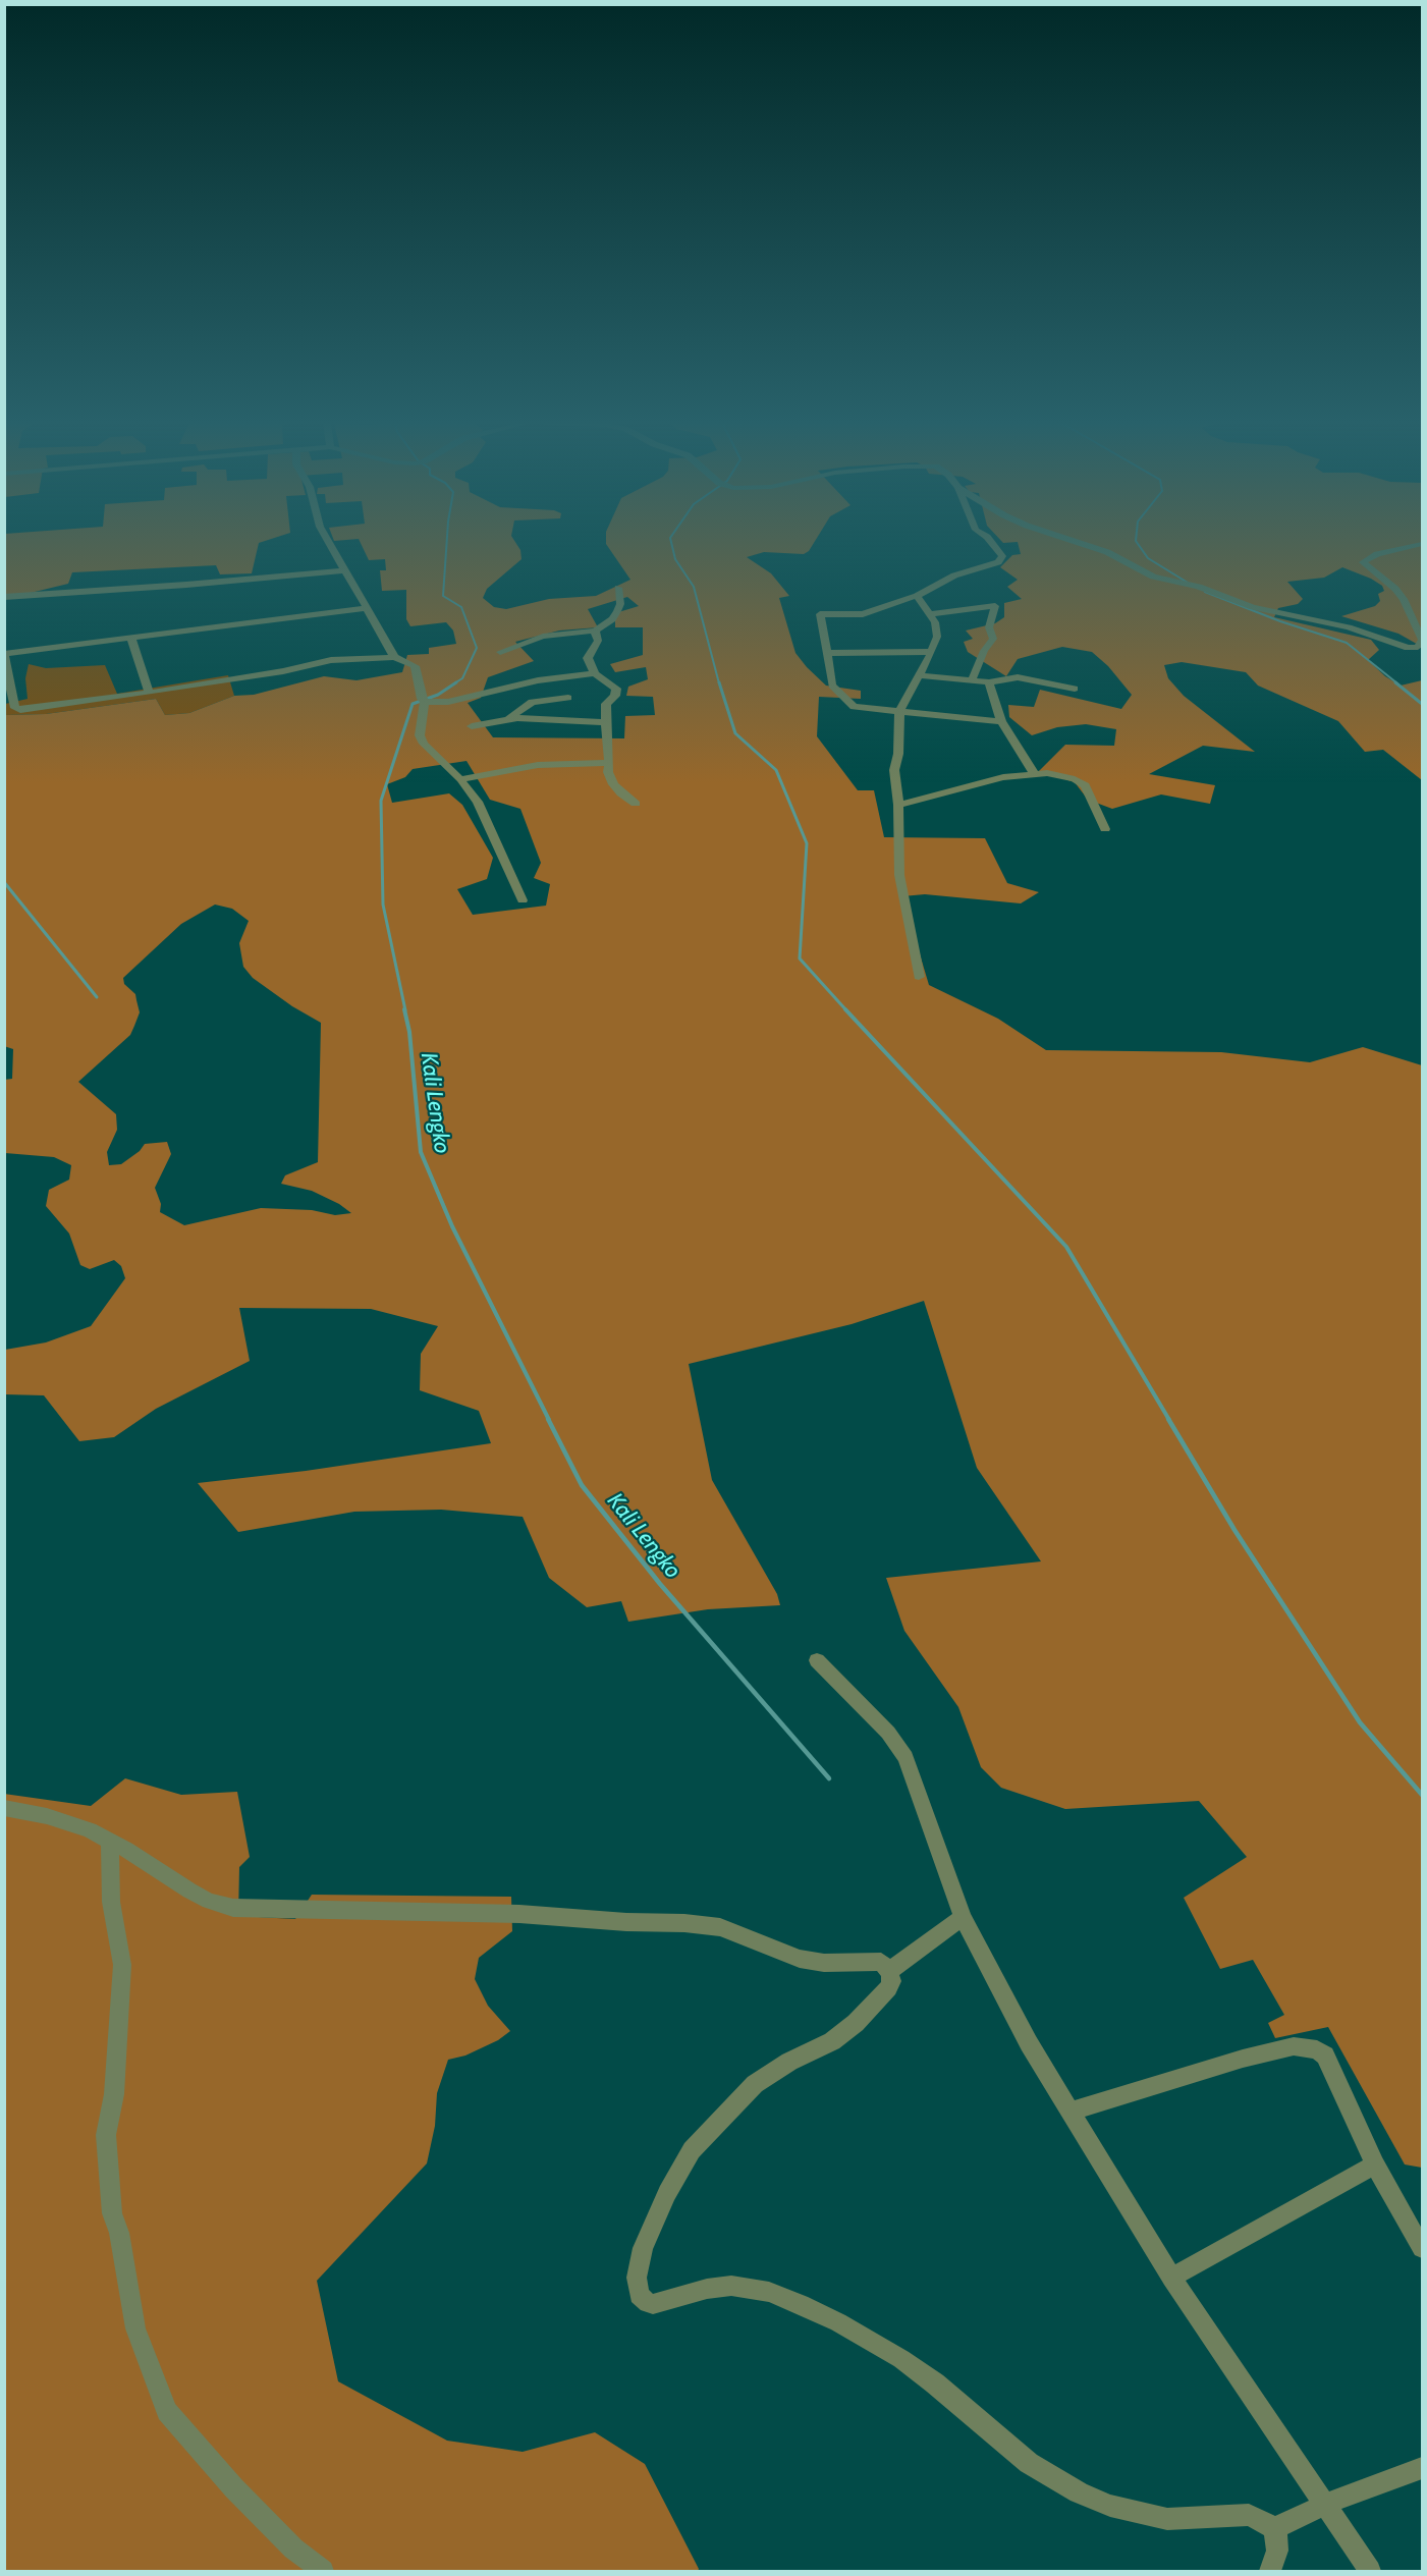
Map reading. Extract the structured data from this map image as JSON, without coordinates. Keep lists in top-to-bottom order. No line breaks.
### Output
{"water":["Kali Lengko"]}
